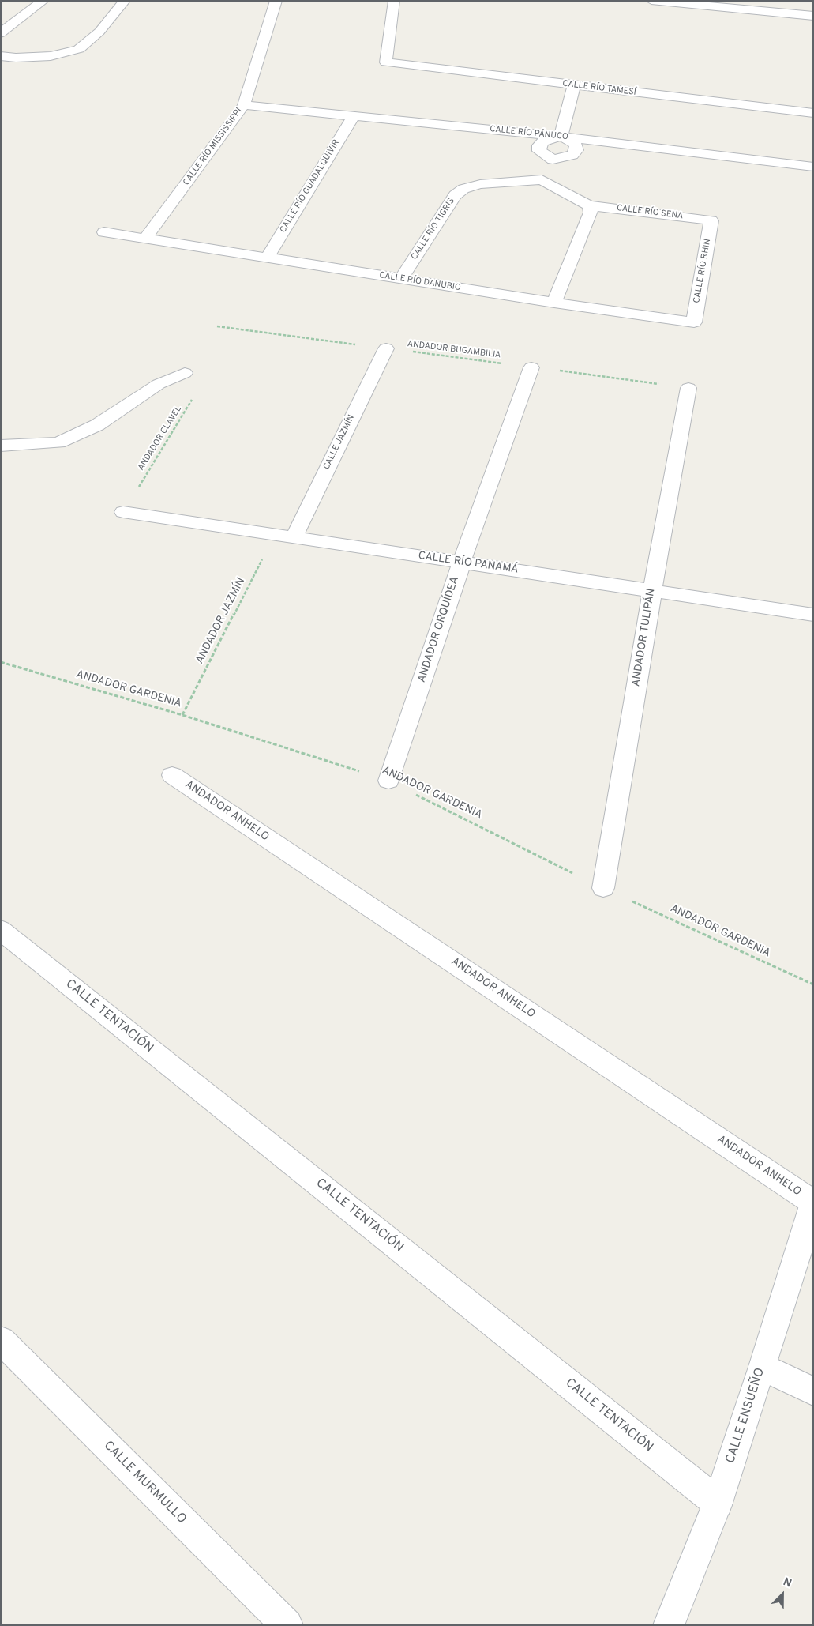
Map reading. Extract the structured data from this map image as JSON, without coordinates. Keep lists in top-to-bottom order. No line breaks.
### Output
{"streets":{"street":["CALLE RÍO TAMESÍ","CALLE RÍO PÁNUCO","CALLE RÍO MISSISSIPPI","CALLE RÍO GUADALQUIVIR","CALLE RÍO SENA","CALLE RÍO TIGRIS","CALLE RÍO RHIN","CALLE RÍO DANUBIO","CALLE JAZMÍN","CALLE RÍO PANAMÁ","ANDADOR ORQUÍDEA","ANDADOR TULIPÁN","ANDADOR ANHELO","CALLE TENTACIÓN","CALLE ENSUEÑO","CALLE MURMULLO"],"path":["ANDADOR BUGAMBILIA","ANDADOR CLAVEL","ANDADOR JAZMÍN","ANDADOR GARDENIA"]},"crossings":[["CALLE RÍO PÁNUCO","CALLE RÍO MISSISSIPPI"],["CALLE RÍO PÁNUCO","CALLE RÍO GUADALQUIVIR"],["CALLE RÍO MISSISSIPPI","CALLE RÍO DANUBIO"],["CALLE RÍO GUADALQUIVIR","CALLE RÍO DANUBIO"],["CALLE RÍO SENA","CALLE RÍO RHIN"],["CALLE RÍO TIGRIS","CALLE RÍO DANUBIO"],["CALLE RÍO RHIN","CALLE RÍO DANUBIO"],["ANDADOR BUGAMBILIA","CALLE JAZMÍN"],["ANDADOR BUGAMBILIA","ANDADOR ORQUÍDEA"],["ANDADOR BUGAMBILIA","ANDADOR TULIPÁN"],["ANDADOR CLAVEL","CALLE RÍO PANAMÁ"],["CALLE JAZMÍN","CALLE RÍO PANAMÁ"],["CALLE RÍO PANAMÁ","ANDADOR JAZMÍN"],["CALLE RÍO PANAMÁ","ANDADOR ORQUÍDEA"],["CALLE RÍO PANAMÁ","ANDADOR TULIPÁN"],["ANDADOR JAZMÍN","ANDADOR GARDENIA"],["ANDADOR ORQUÍDEA","ANDADOR GARDENIA"],["ANDADOR TULIPÁN","ANDADOR GARDENIA"],["ANDADOR ANHELO","CALLE ENSUEÑO"],["CALLE TENTACIÓN","CALLE ENSUEÑO"]],"north":"top right"}
